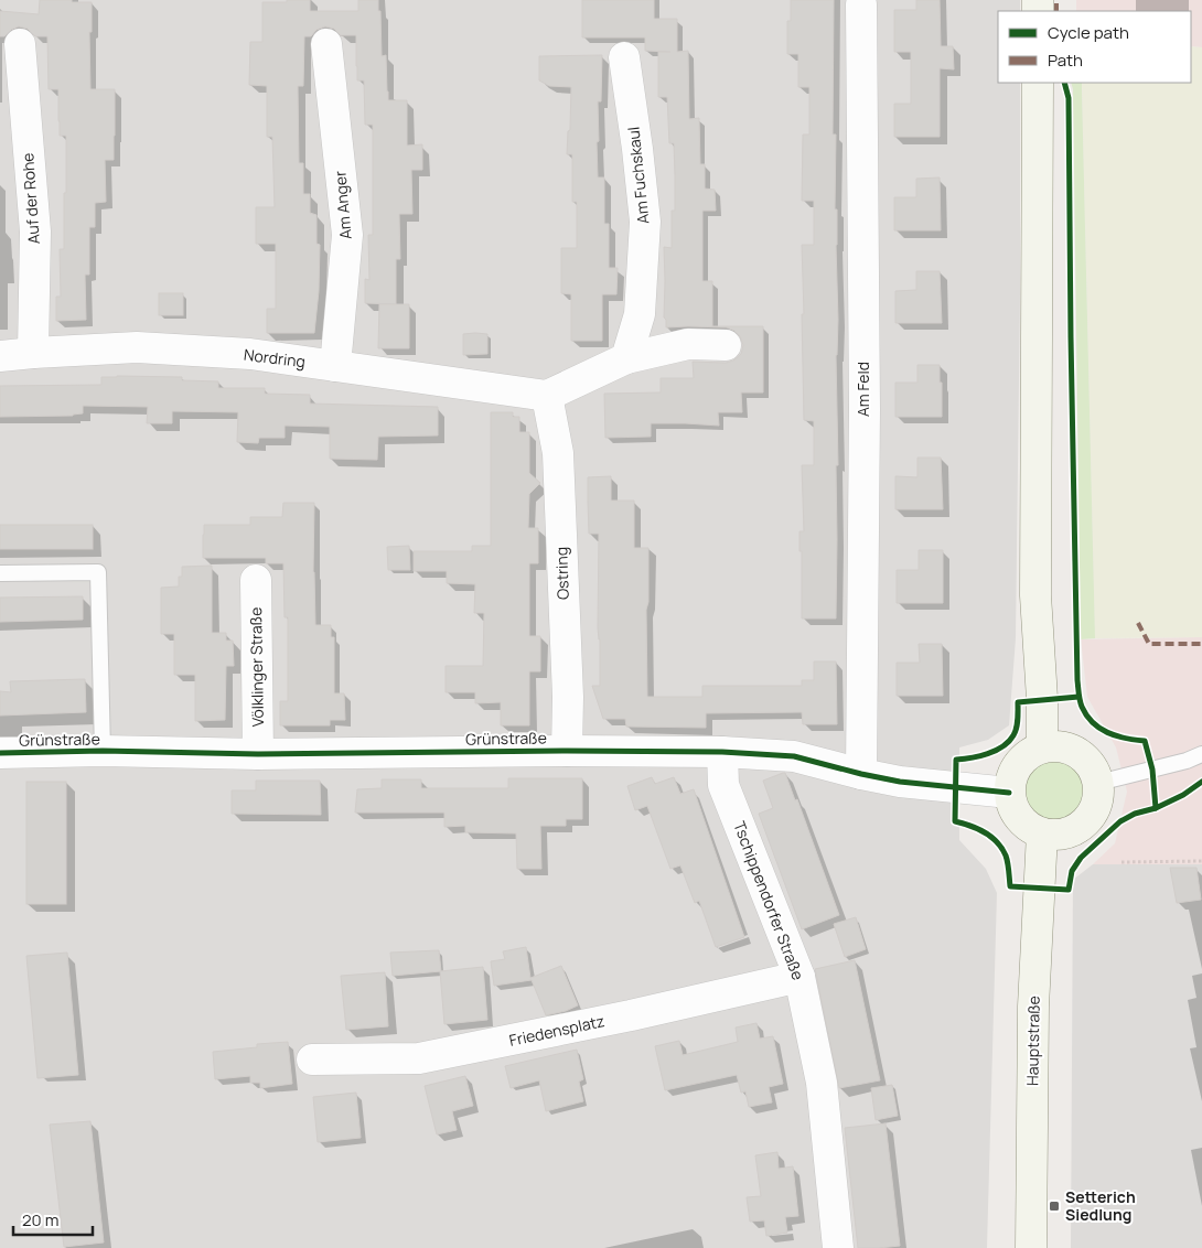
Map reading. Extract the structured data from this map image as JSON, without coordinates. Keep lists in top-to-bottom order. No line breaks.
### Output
{"streets":{"main road":["Hauptstraße"],"street":["Am Fuchskaul","Auf der Rohe","Am Anger","Nordring","Am Feld","Ostring","Völklinger Straße","Grünstraße","Tschippendorfer Straße","Friedensplatz"]},"crossings":[["Auf der Rohe","Nordring"],["Am Anger","Nordring"],["Nordring","Ostring"],["Am Feld","Grünstraße"],["Ostring","Grünstraße"],["Völklinger Straße","Grünstraße"],["Grünstraße","Tschippendorfer Straße"],["Grünstraße","Hauptstraße"],["Tschippendorfer Straße","Friedensplatz"]],"places":{"transit":["Setterich Siedlung"]},"legend":["Cycle path","Path"],"scale_bar":"20 m"}
